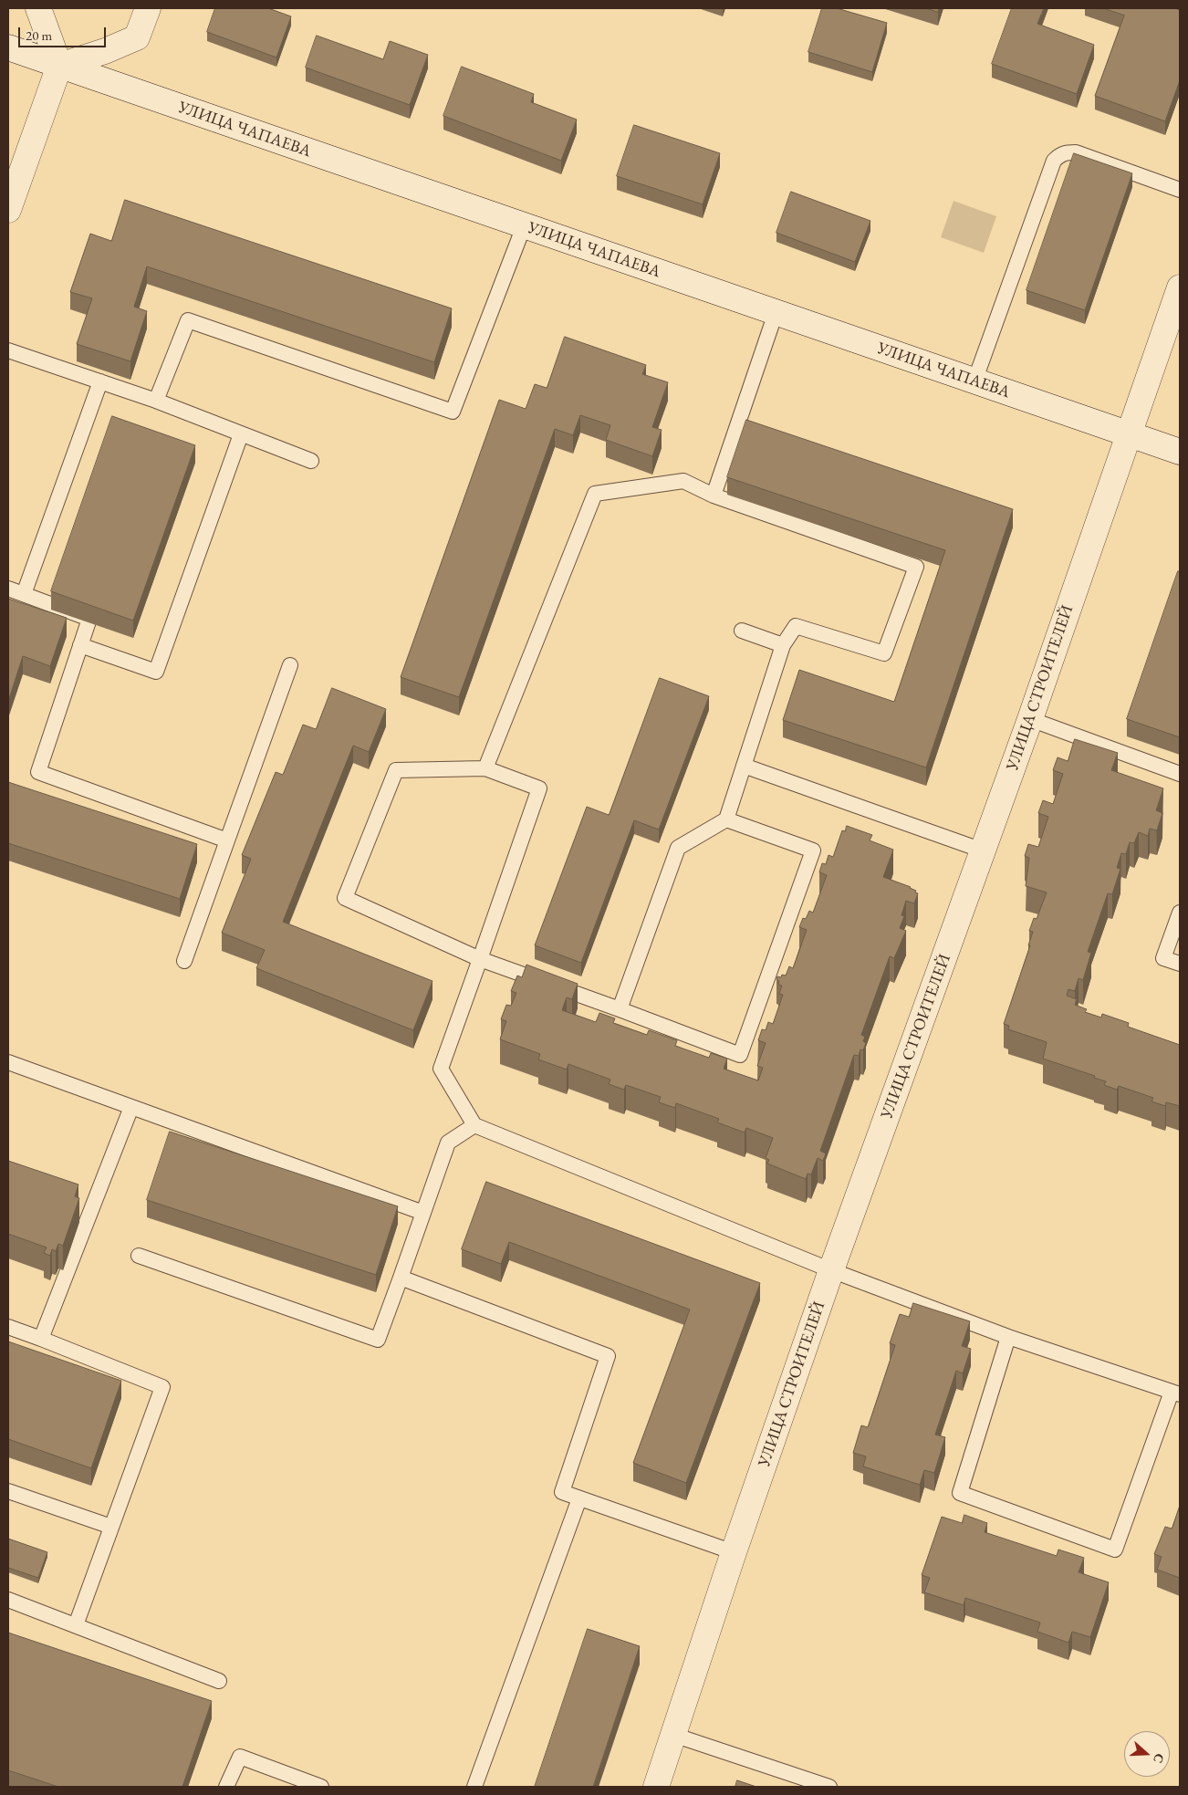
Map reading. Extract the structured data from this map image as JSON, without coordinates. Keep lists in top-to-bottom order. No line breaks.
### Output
{"streets":{"street":["УЛИЦА ЧАПАЕВА","УЛИЦА СТРОИТЕЛЕЙ"]},"crossings":[["УЛИЦА ЧАПАЕВА","УЛИЦА СТРОИТЕЛЕЙ"]],"scale_bar":"20 m","north":"right"}
